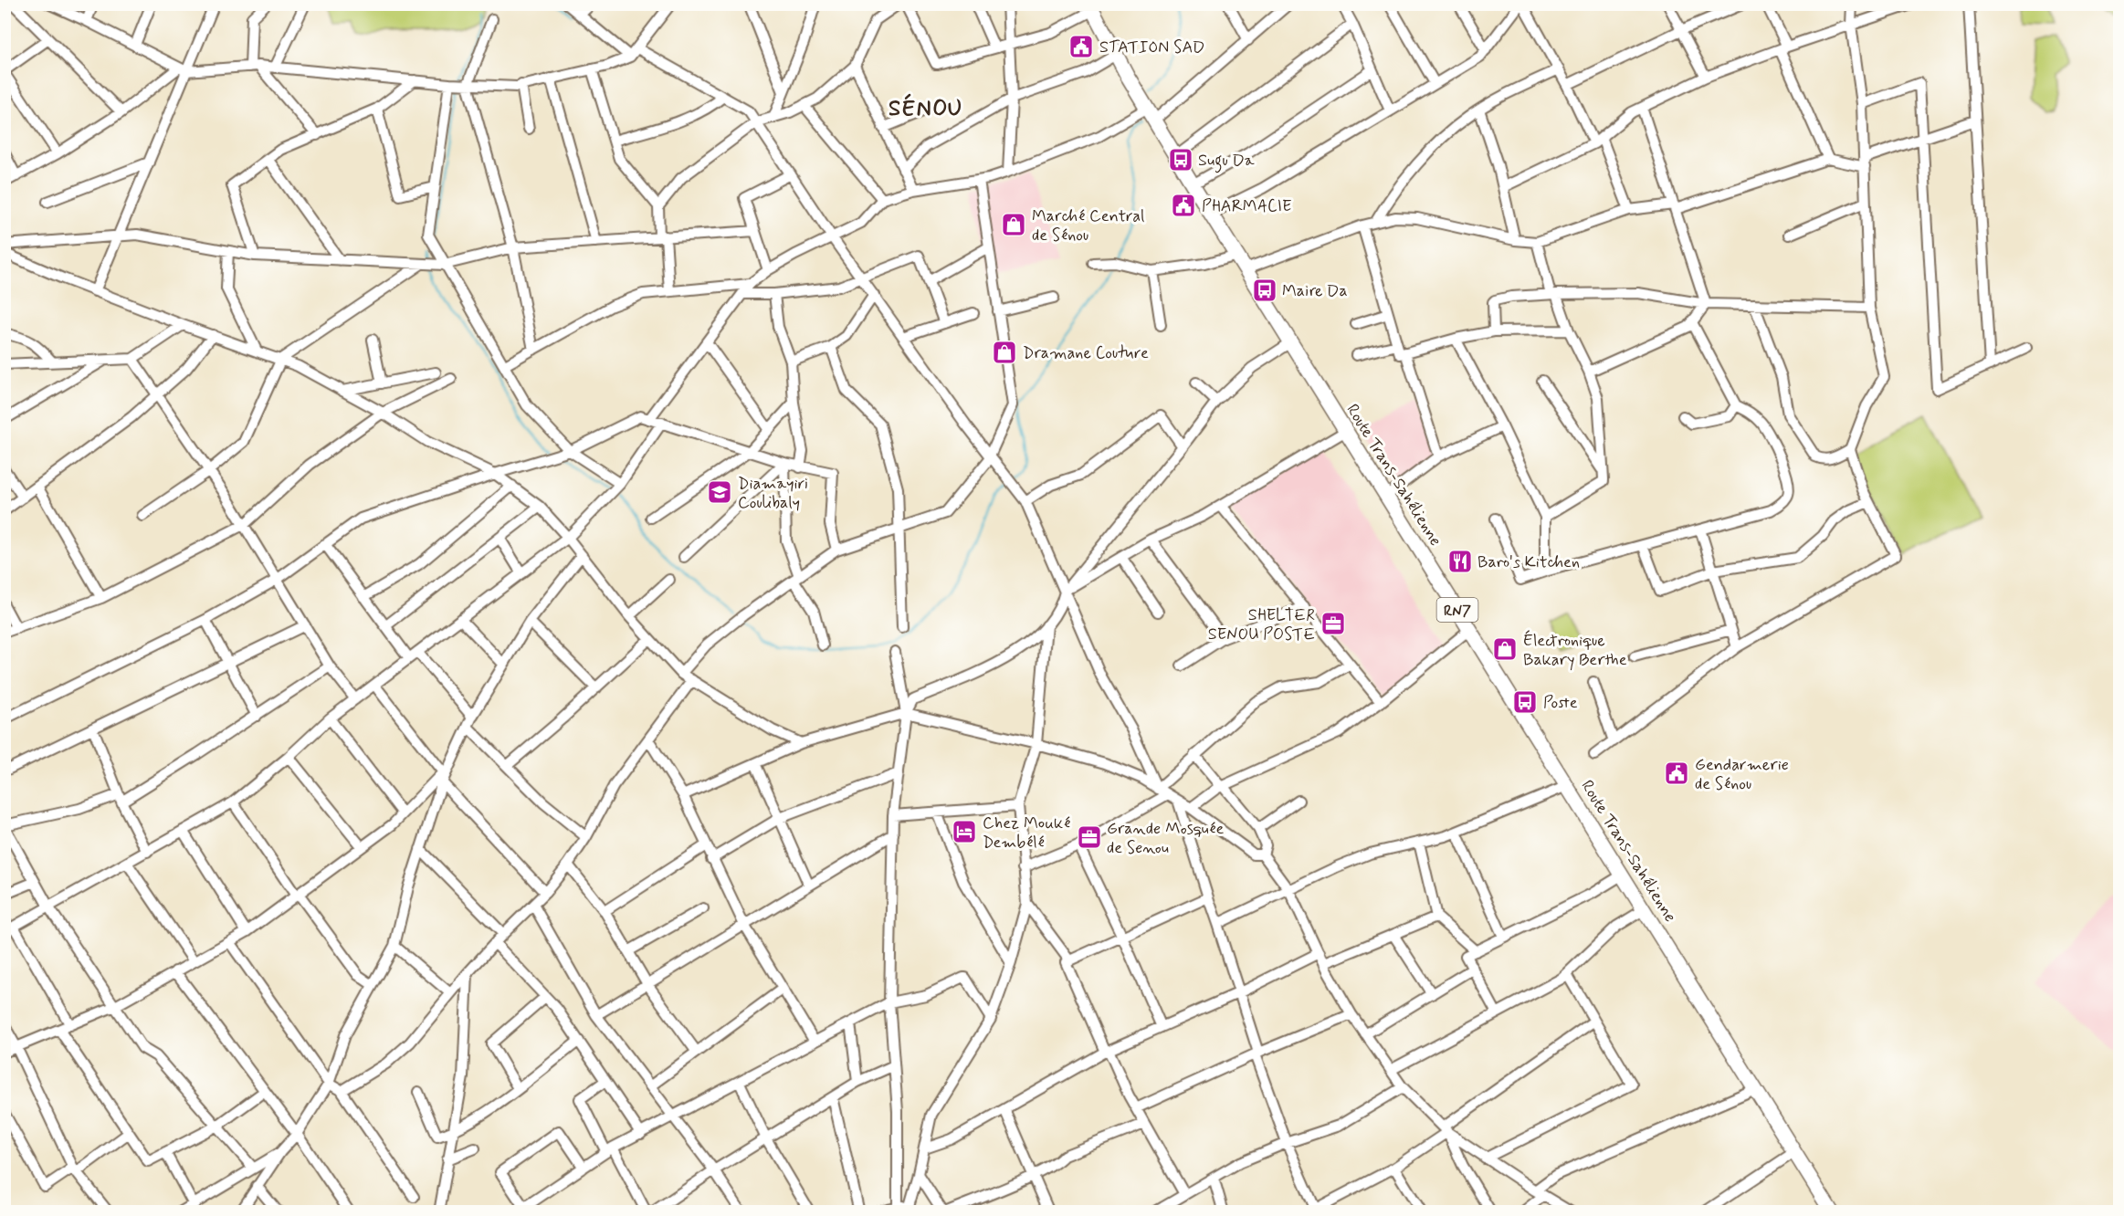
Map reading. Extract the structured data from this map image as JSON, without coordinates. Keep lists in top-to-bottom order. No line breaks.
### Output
{"streets":{"highway":["Route Trans-Sahélienne","RN7"]},"districts":["SÉNOU"],"places":{"public building":["STATION SAD","PHARMACIE","Gendarmerie de Sénou"],"bus stop":["Sugu Da","Maire Da","Poste"],"shop":["Marché Central de Sénou","Dramane Couture","Électronique Bakary Berthe"],"school or university":["Diamayiri Coulibaly"],"restaurant":["Baro's Kitchen"],"office":["SHELTER SENOU POSTE","Grande Mosquée de Senou"],"hotel":["Chez Mouké Dembélé"]}}
